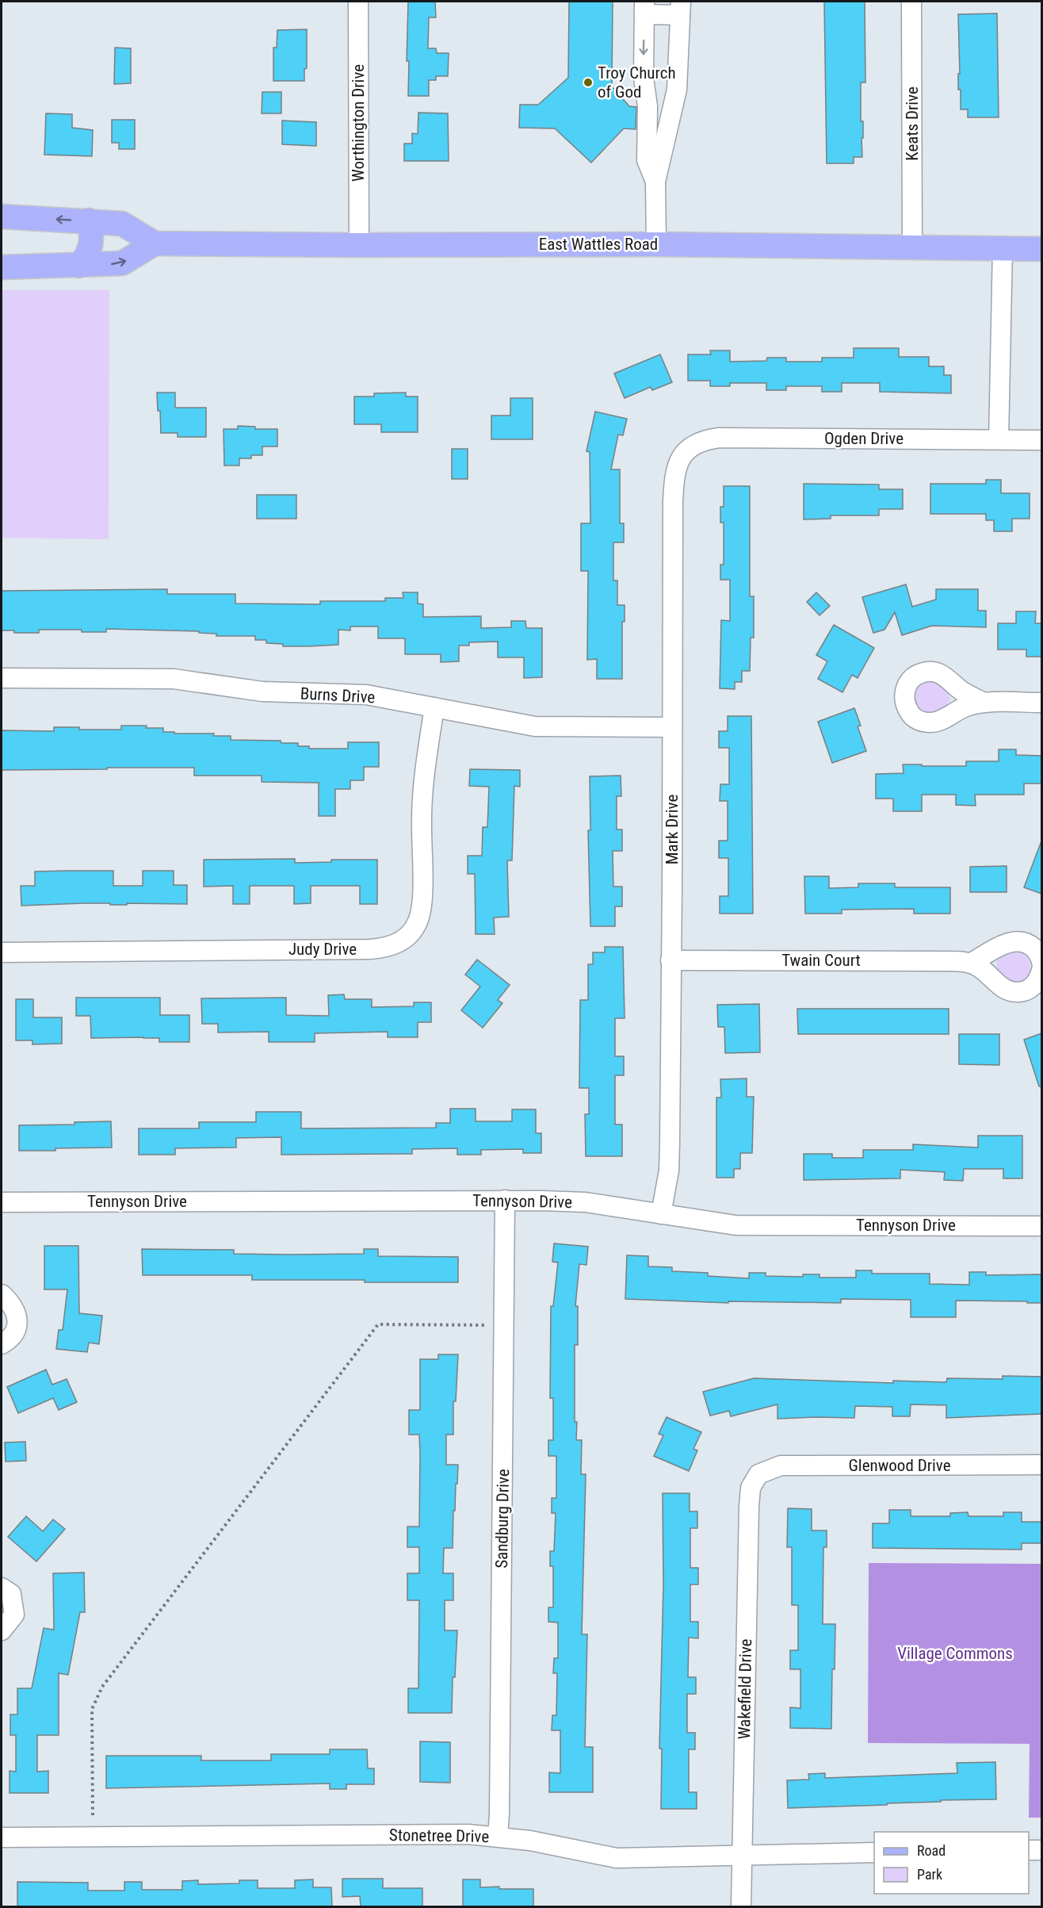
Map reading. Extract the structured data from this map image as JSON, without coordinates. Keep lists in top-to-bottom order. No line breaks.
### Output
{"streets":{"main road":["East Wattles Road"],"street":["Worthington Drive","Keats Drive","Ogden Drive","Burns Drive","Mark Drive","Judy Drive","Twain Court","Tennyson Drive","Glenwood Drive","Sandburg Drive","Wakefield Drive","Stonetree Drive"]},"crossings":[["Worthington Drive","East Wattles Road"],["Keats Drive","East Wattles Road"],["Ogden Drive","Mark Drive"],["Burns Drive","Mark Drive"],["Burns Drive","Judy Drive"],["Mark Drive","Twain Court"],["Mark Drive","Tennyson Drive"],["Tennyson Drive","Sandburg Drive"],["Glenwood Drive","Wakefield Drive"],["Sandburg Drive","Stonetree Drive"],["Wakefield Drive","Stonetree Drive"]],"parks":["Village Commons"],"places":["Troy Church of God"],"legend":["Road","Park"]}
